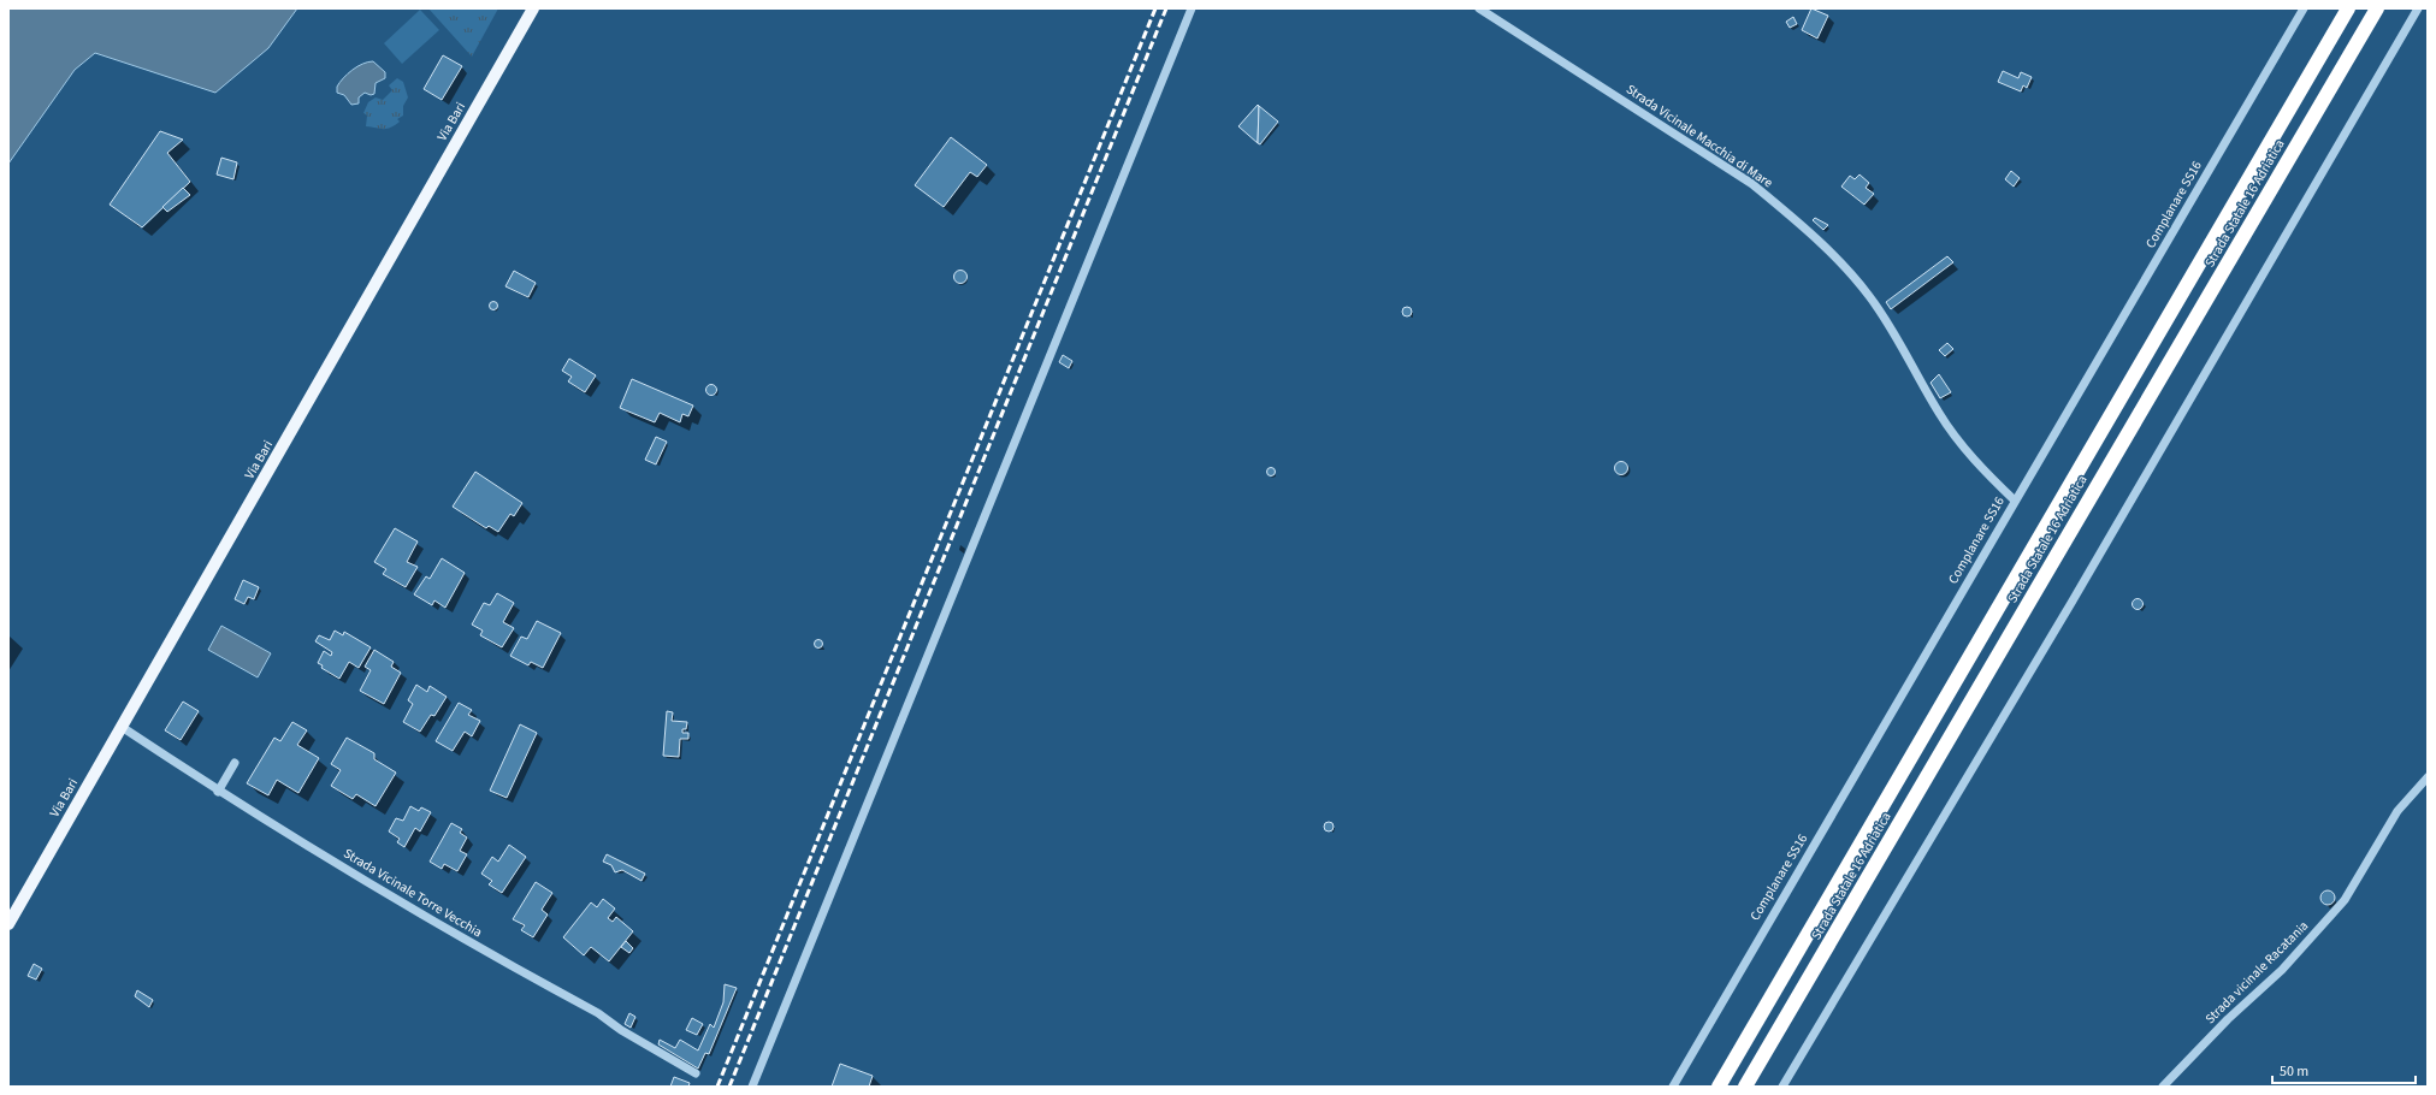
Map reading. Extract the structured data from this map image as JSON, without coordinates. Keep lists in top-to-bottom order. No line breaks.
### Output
{"streets":{"highway":["Strada Statale 16 Adriatica"],"main road":["Via Bari"],"street":["Strada Vicinale Macchia di Mare","Complanare SS16","Strada Vicinale Torre Vecchia","Strada vicinale Racatania"]},"crossings":[["Via Bari","Strada Vicinale Torre Vecchia"],["Strada Vicinale Macchia di Mare","Complanare SS16"]],"scale_bar":"50 m"}
